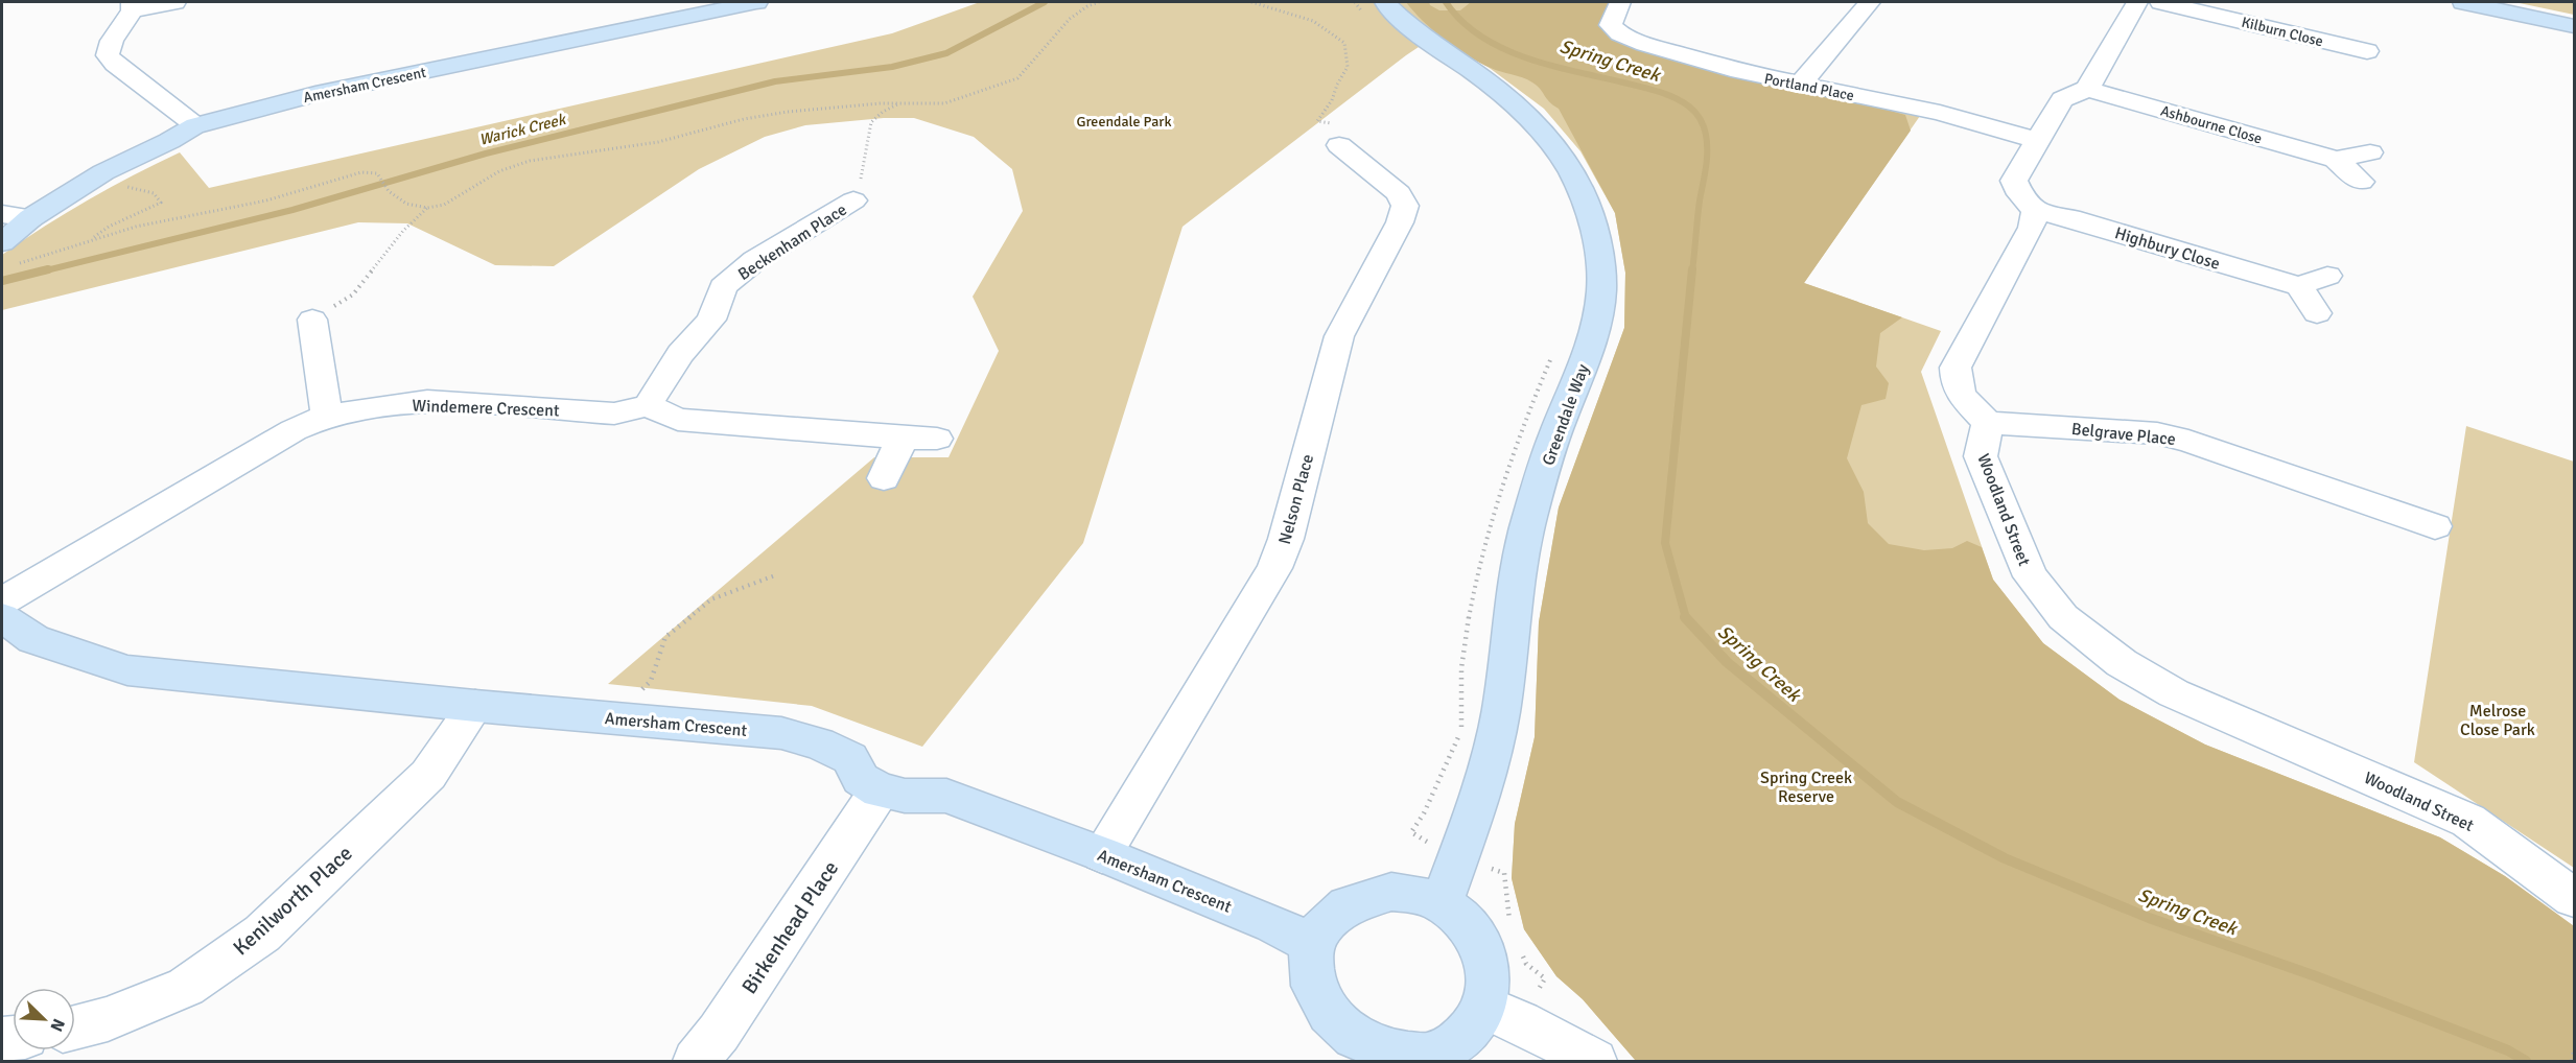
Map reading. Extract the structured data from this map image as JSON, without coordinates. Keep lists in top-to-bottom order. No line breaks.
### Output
{"streets":{"street":["Kilburn Close","Amersham Crescent","Portland Place","Ashbourne Close","Beckenham Place","Highbury Close","Windemere Crescent","Greendale Way","Belgrave Place","Nelson Place","Woodland Street","Kenilworth Place","Birkenhead Place"]},"crossings":[["Amersham Crescent","Greendale Way"],["Amersham Crescent","Nelson Place"],["Amersham Crescent","Kenilworth Place"],["Amersham Crescent","Birkenhead Place"],["Beckenham Place","Windemere Crescent"],["Belgrave Place","Woodland Street"]],"water":["Spring Creek","Warick Creek"],"parks":["Greendale Park","Melrose Close Park","Spring Creek Reserve"],"north":"bottom right"}
